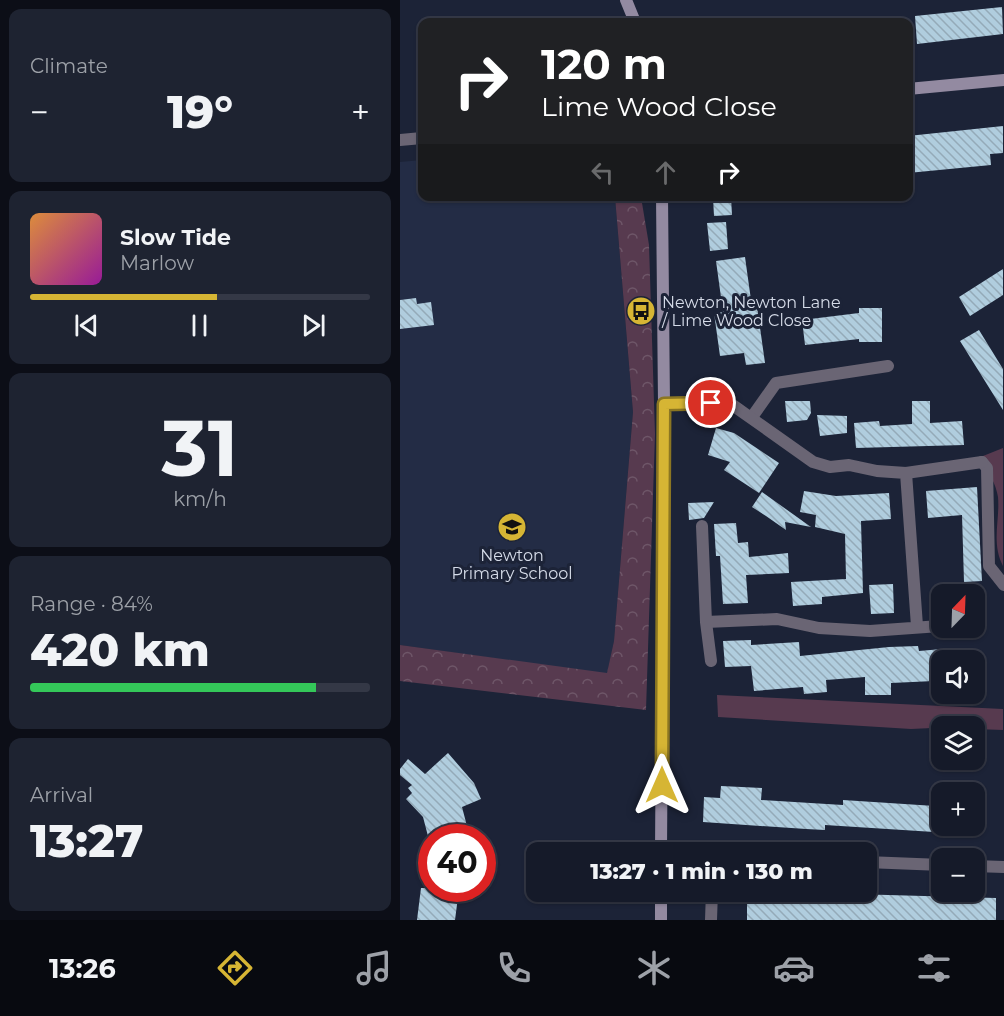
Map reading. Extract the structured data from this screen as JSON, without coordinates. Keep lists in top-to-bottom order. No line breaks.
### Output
{"places":{"bus stop":["Newton, Newton Lane / Lime Wood Close"],"school or university":["Newton Primary School"]},"north":"top right","page":{"tile":["Climate",["31","km/h"],["Range · 84%","420 km"],["Arrival","13:27"]],"turn":["120 m","Lime Wood Close"],"heat":["−","19°","+"],"song":["Slow Tide","Marlow"],"map_buttons":["+","−"],"limit":"40","trip":"13:27 · 1 min · 130 m","tabs":"13:26"}}
